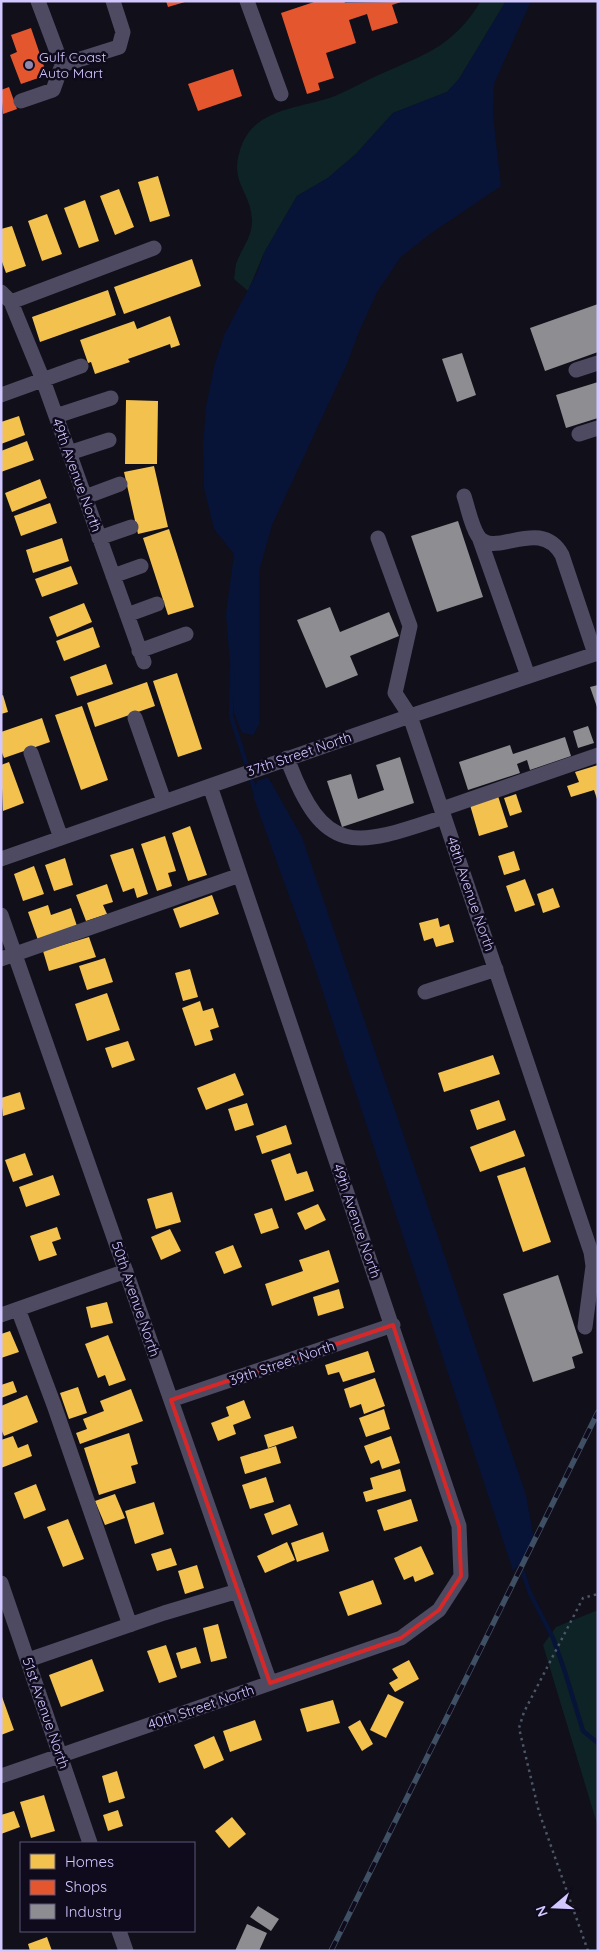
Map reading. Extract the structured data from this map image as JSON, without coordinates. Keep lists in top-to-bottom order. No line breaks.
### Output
{"streets":{"street":["49th Avenue North","37th Street North","48th Avenue North","50th Avenue North","39th Street North","40th Street North","51st Avenue North"]},"crossings":[["49th Avenue North","37th Street North"],["49th Avenue North","39th Street North"],["49th Avenue North","40th Street North"],["37th Street North","48th Avenue North"],["50th Avenue North","39th Street North"],["50th Avenue North","40th Street North"],["40th Street North","51st Avenue North"]],"places":["Gulf Coast Auto Mart"],"legend":["Homes","Shops","Industry"],"north":"left"}
